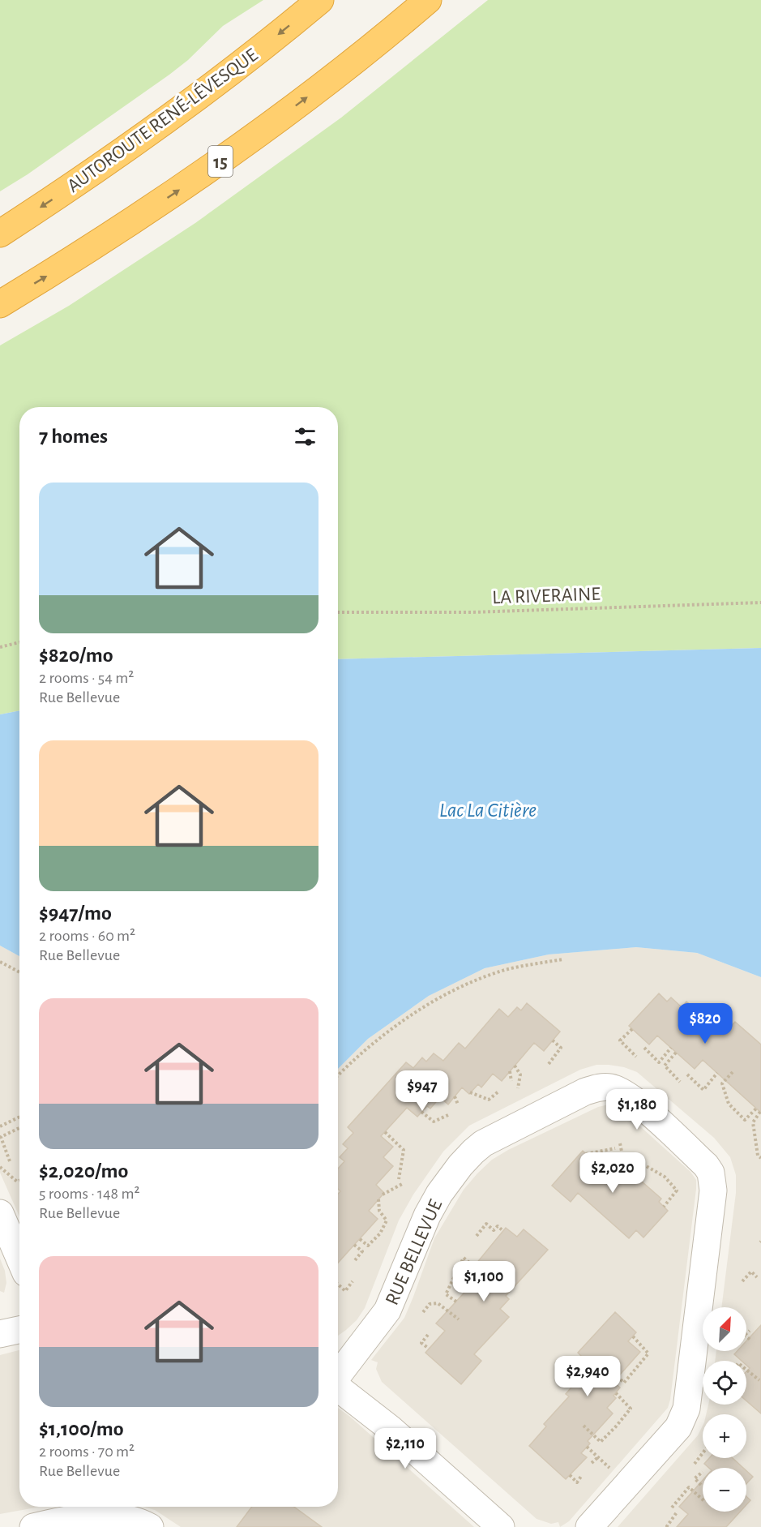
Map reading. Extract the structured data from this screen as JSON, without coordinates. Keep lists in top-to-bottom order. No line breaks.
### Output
{"streets":{"highway":["AUTOROUTE RENÉ-LÉVESQUE","15"],"street":["RUE BELLEVUE"],"path":["LA RIVERAINE"]},"water":["Lac La Citière"],"north":"top right","page":{"heading":"7 homes","list":[{"name":"$820/mo","note":"2 rooms · 54 m² · Rue Bellevue"},{"name":"$947/mo","note":"2 rooms · 60 m² · Rue Bellevue"},{"name":"$2,020/mo","note":"5 rooms · 148 m² · Rue Bellevue"},{"name":"$1,100/mo","note":"2 rooms · 70 m² · Rue Bellevue"}],"price":["$820","$947","$1,180","$2,020","$1,100","$2,940","$2,110"],"map_buttons":["+","−"]}}
